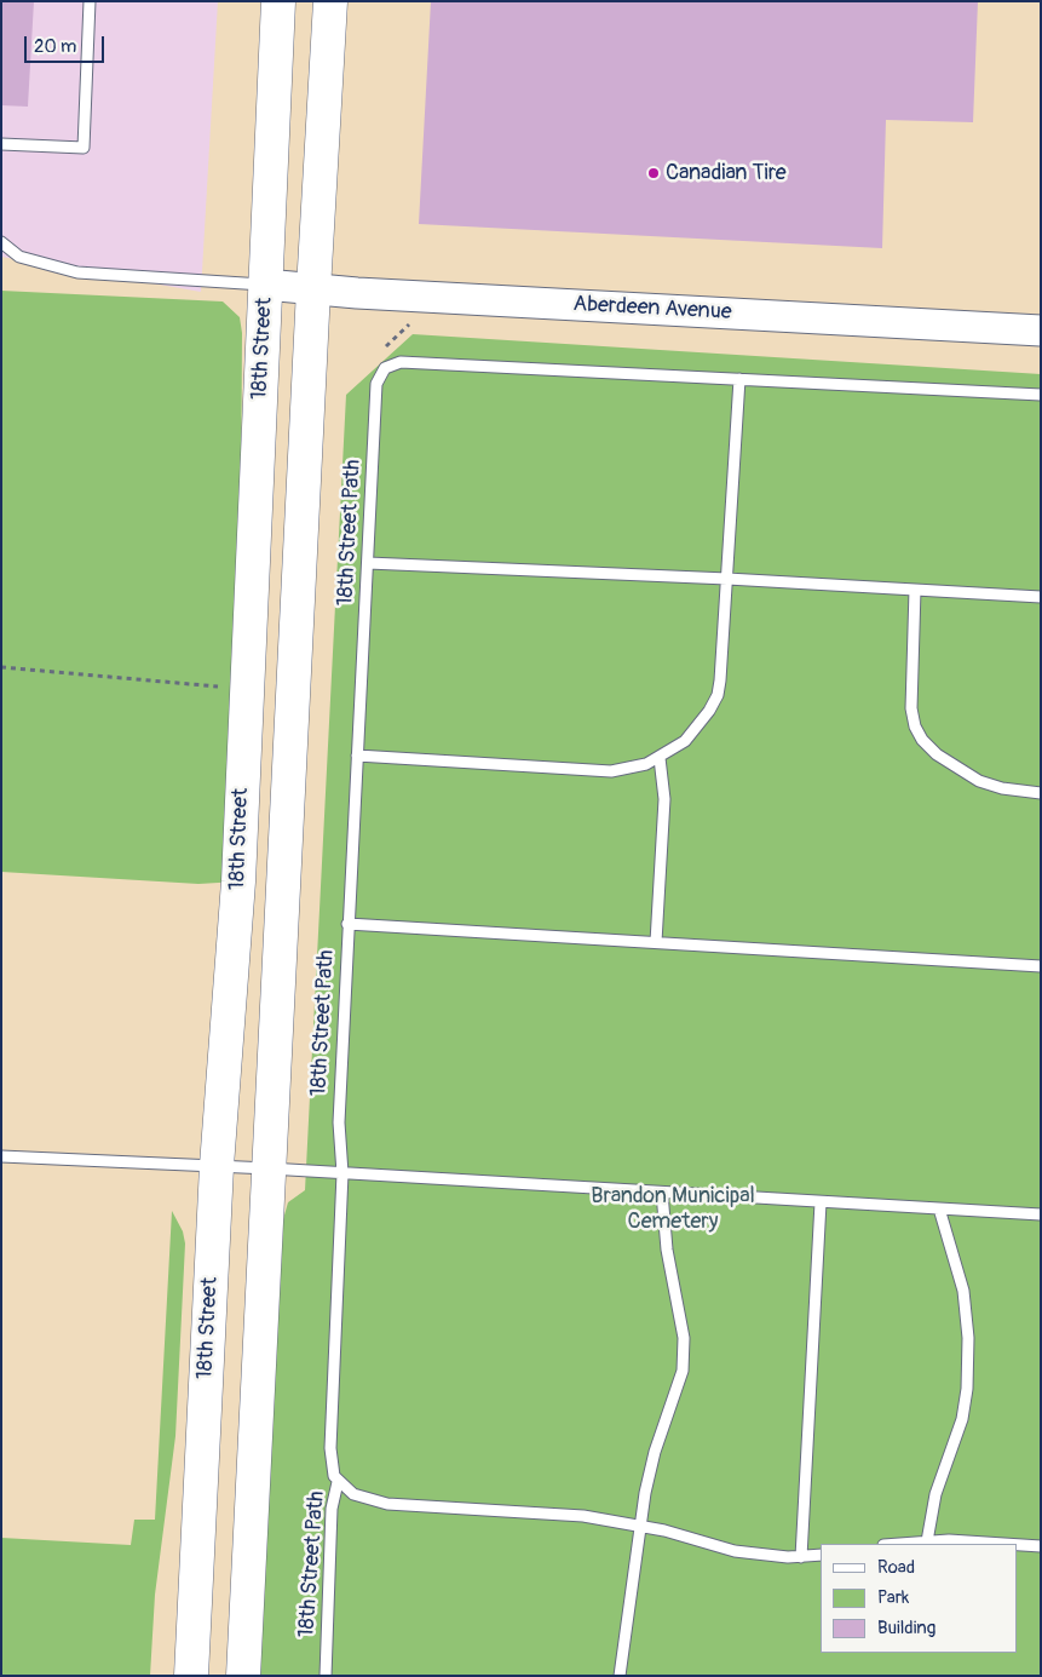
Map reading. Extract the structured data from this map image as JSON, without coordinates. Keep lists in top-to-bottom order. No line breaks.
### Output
{"streets":{"main road":["18th Street"],"street":["Aberdeen Avenue"],"lane":["18th Street Path"]},"crossings":[["Aberdeen Avenue","18th Street"]],"parks":["Brandon Municipal Cemetery"],"places":["Canadian Tire"],"legend":["Road","Park","Building"],"scale_bar":"20 m"}
